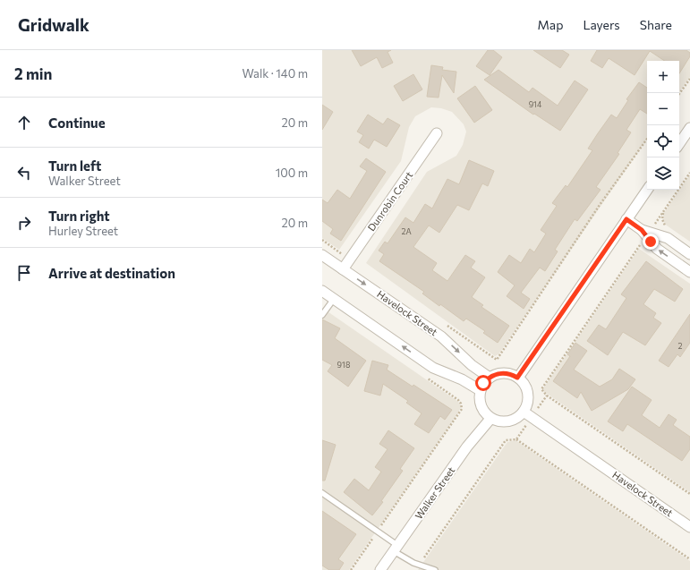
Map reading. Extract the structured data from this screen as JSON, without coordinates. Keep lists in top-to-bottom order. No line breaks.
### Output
{"streets":{"street":["Dunrobin Court","Havelock Street","Walker Street"]},"crossings":[["Dunrobin Court","Havelock Street"],["Havelock Street","Walker Street"]],"house_numbers":["914","2A","2","918"],"page":{"header":"Gridwalk","nav":["Map","Layers","Share"],"heading":["2 min","Walk · 140 m"],"map_buttons":["+","−"],"list":[["Continue","20 m"],["Turn left","Walker Street","100 m"],["Turn right","Hurley Street","20 m"],"Arrive at destination"]}}
